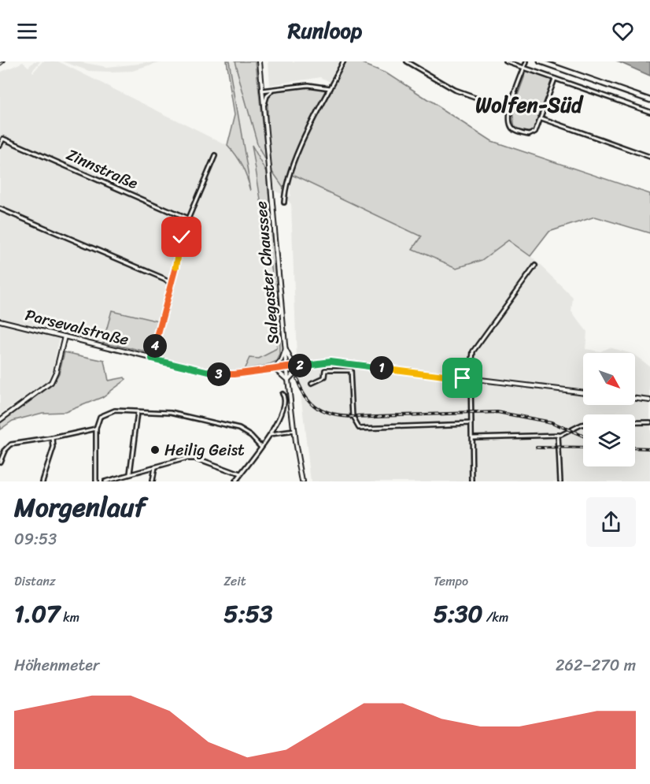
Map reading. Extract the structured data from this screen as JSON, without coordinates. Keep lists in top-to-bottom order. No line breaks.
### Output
{"streets":{"street":["Zinnstraße","Salegaster Chaussee","Parsevalstraße"]},"crossings":[["Salegaster Chaussee","Parsevalstraße"]],"districts":["Wolfen-Süd"],"places":["Heilig Geist"],"north":"bottom right","page":{"header":"Runloop","pins":["4","2","1","3"],"heading":["Morgenlauf","09:53"],"stats":[["Distanz","1.07 km"],["Zeit","5:53"],["Tempo","5:30 /km"]],"chart":["Höhenmeter","262–270 m"]}}
